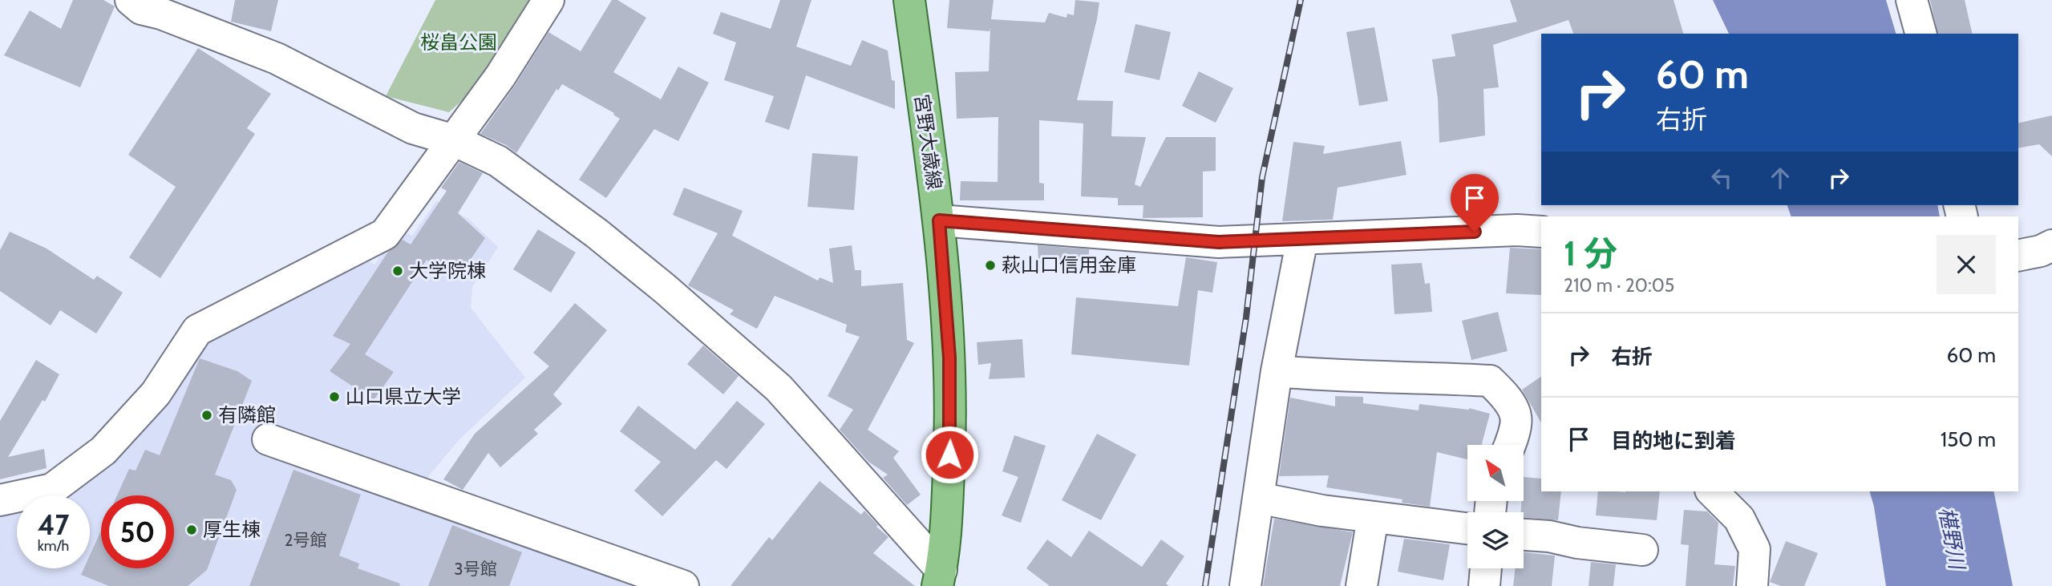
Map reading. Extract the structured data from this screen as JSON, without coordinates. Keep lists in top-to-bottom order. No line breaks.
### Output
{"streets":{"main road":["宮野大歳線"]},"water":["椹野川"],"parks":["桜畠公園"],"places":["萩山口信用金庫","大学院棟","山口県立大学","有隣館","厚生棟"],"house_numbers":["2号館","3号館"],"north":"top left","page":{"turn":["60 m","右折"],"heading":["1 分","210 m · 20:05"],"list":[{"name":"右折","value":"60 m"},{"name":"目的地に到着","value":"150 m"}],"speed":"47 km/h","limit":"50"}}
